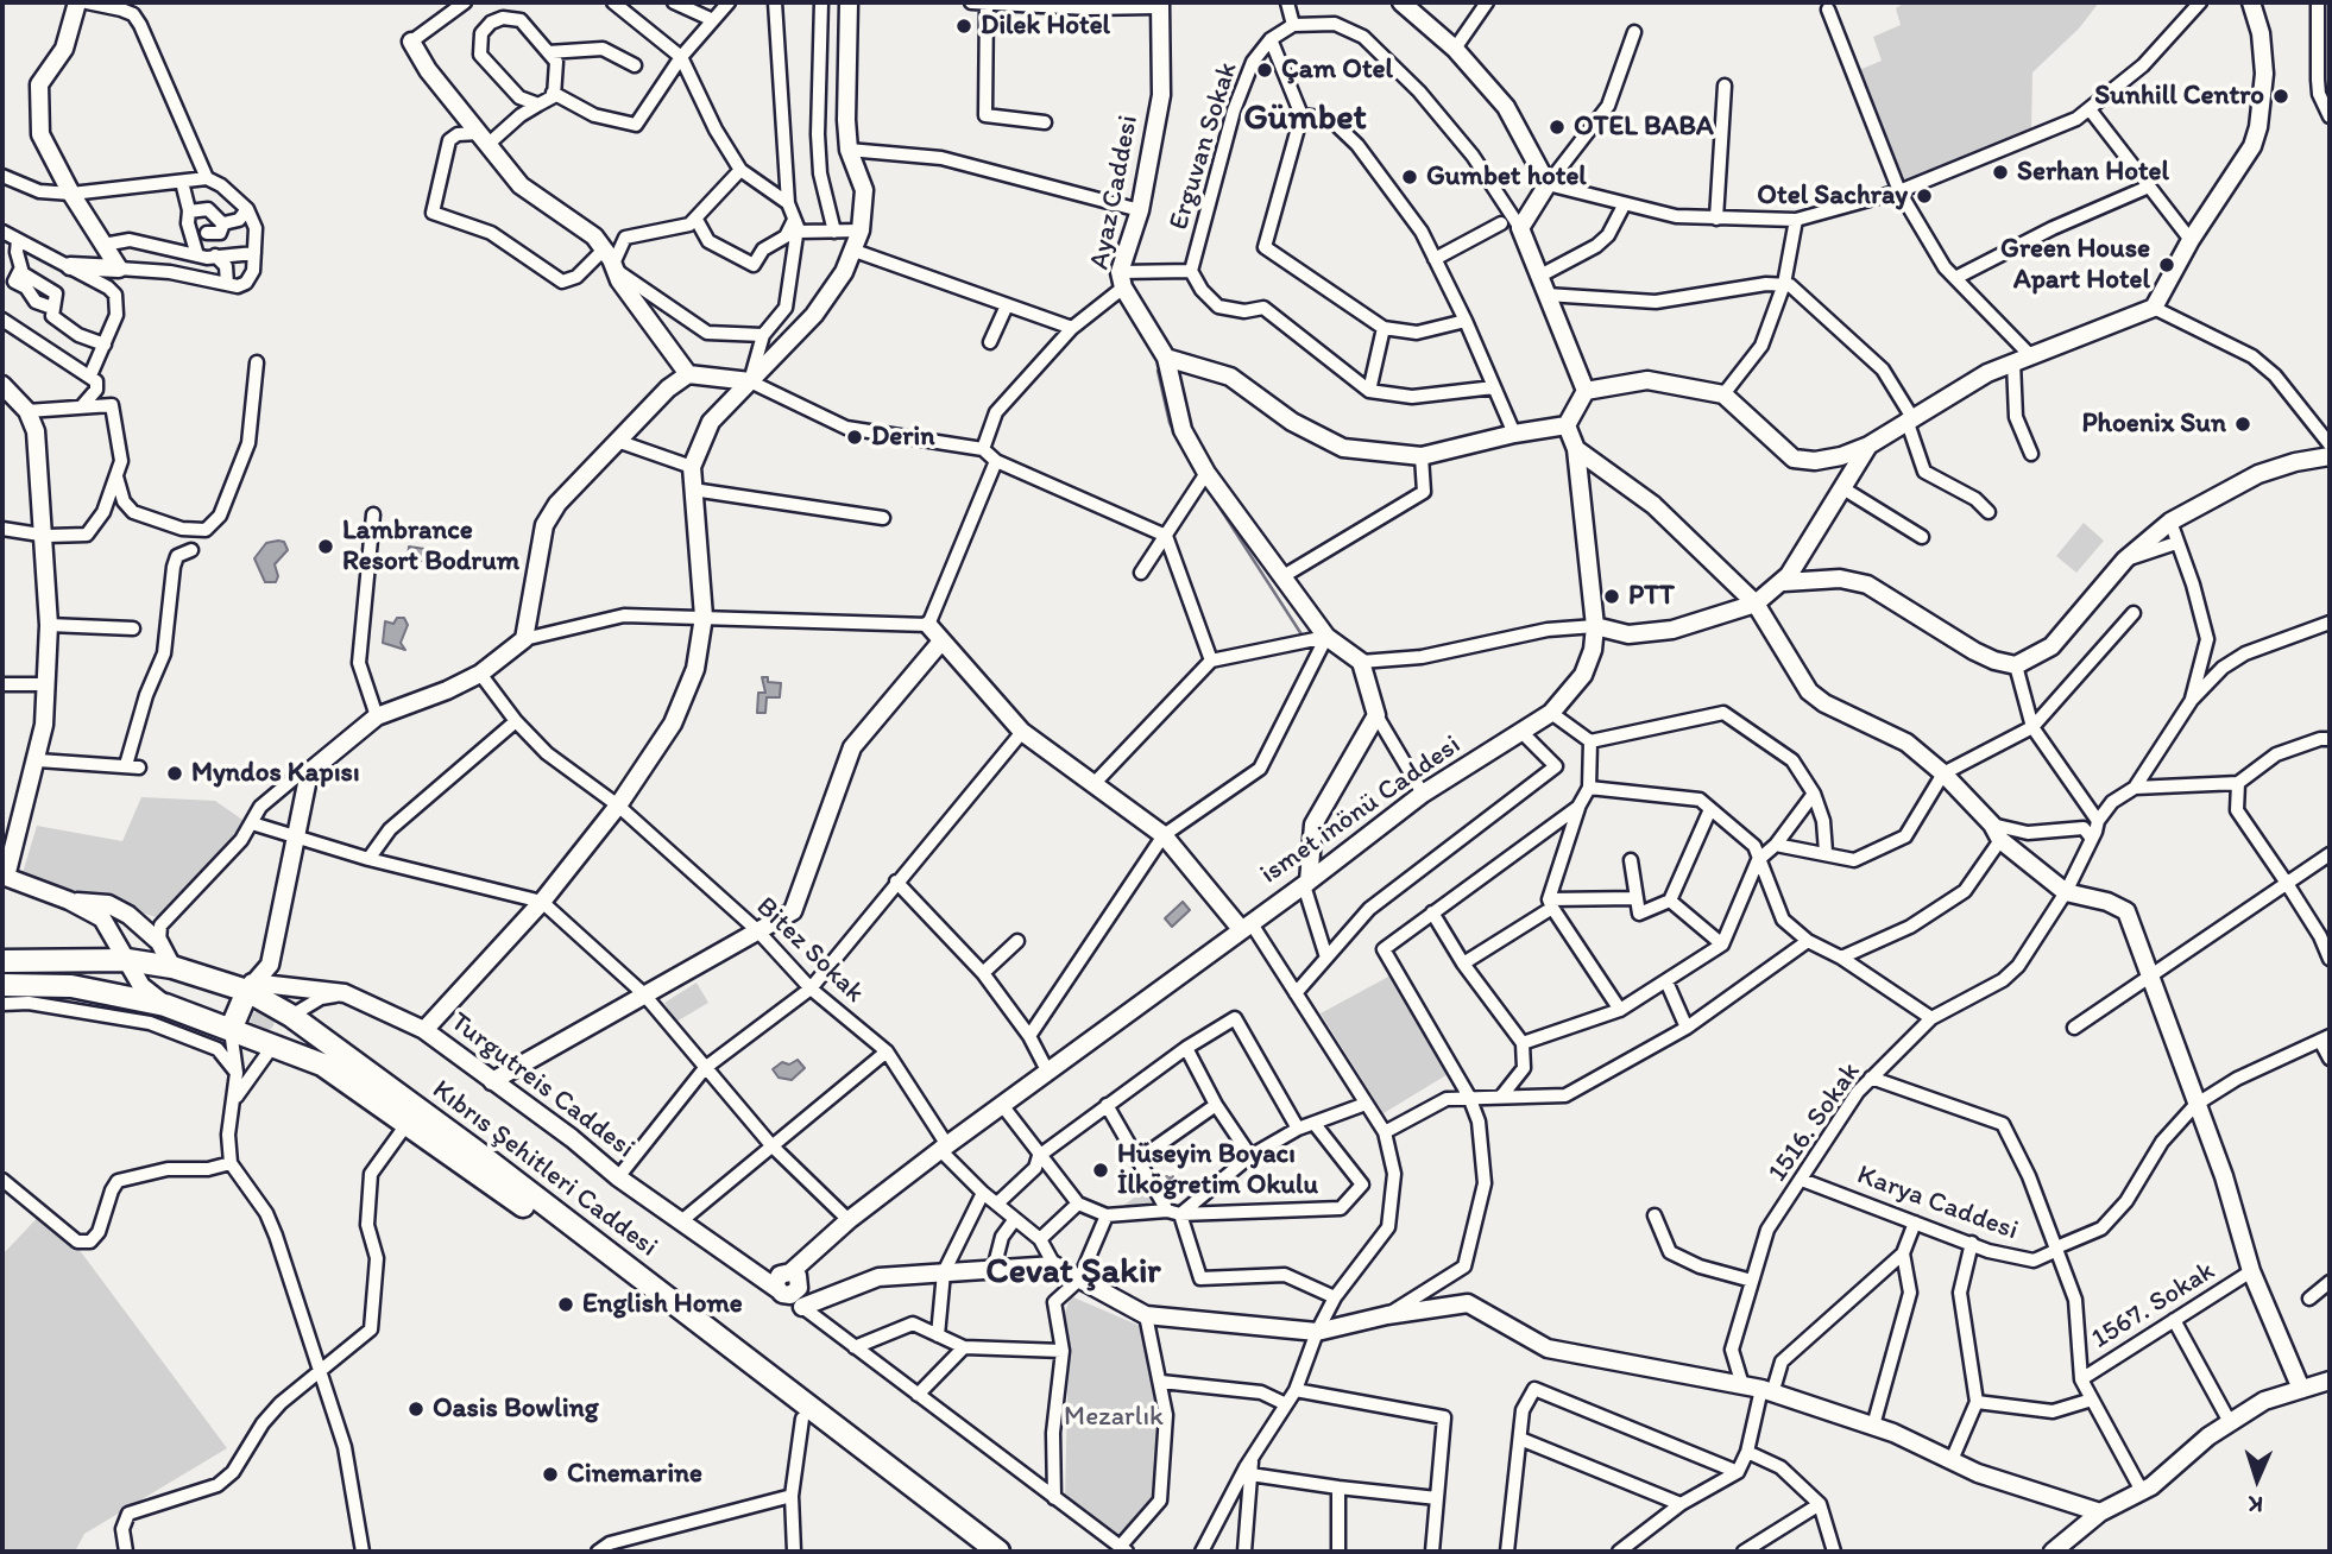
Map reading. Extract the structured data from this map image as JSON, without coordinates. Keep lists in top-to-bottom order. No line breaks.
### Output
{"streets":{"highway":["Kıbrıs Şehitleri Caddesi"],"street":["Erguvan Sokak","Ayaz Caddesi","ismet inönü Caddesi","Bitez Sokak","Turgutreis Caddesi","1516. Sokak","Karya Caddesi","1567. Sokak"]},"crossings":[["ismet inönü Caddesi","Bitez Sokak"],["ismet inönü Caddesi","Turgutreis Caddesi"],["Turgutreis Caddesi","Kıbrıs Şehitleri Caddesi"],["1516. Sokak","Karya Caddesi"]],"districts":["Gümbet","Cevat Şakir"],"parks":["Mezarlık"],"places":["Dilek Hotel","Çam Otel","Sunhill Centro","OTEL BABA","Serhan Hotel","Gumbet hotel","Otel Sachray","Green House Apart Hotel","Phoenix Sun","Derin","Lambrance Resort Bodrum","PTT","Myndos Kapısı","Hüseyin Boyacı İlköğretim Okulu","English Home","Oasis Bowling","Cinemarine"],"north":"bottom"}
